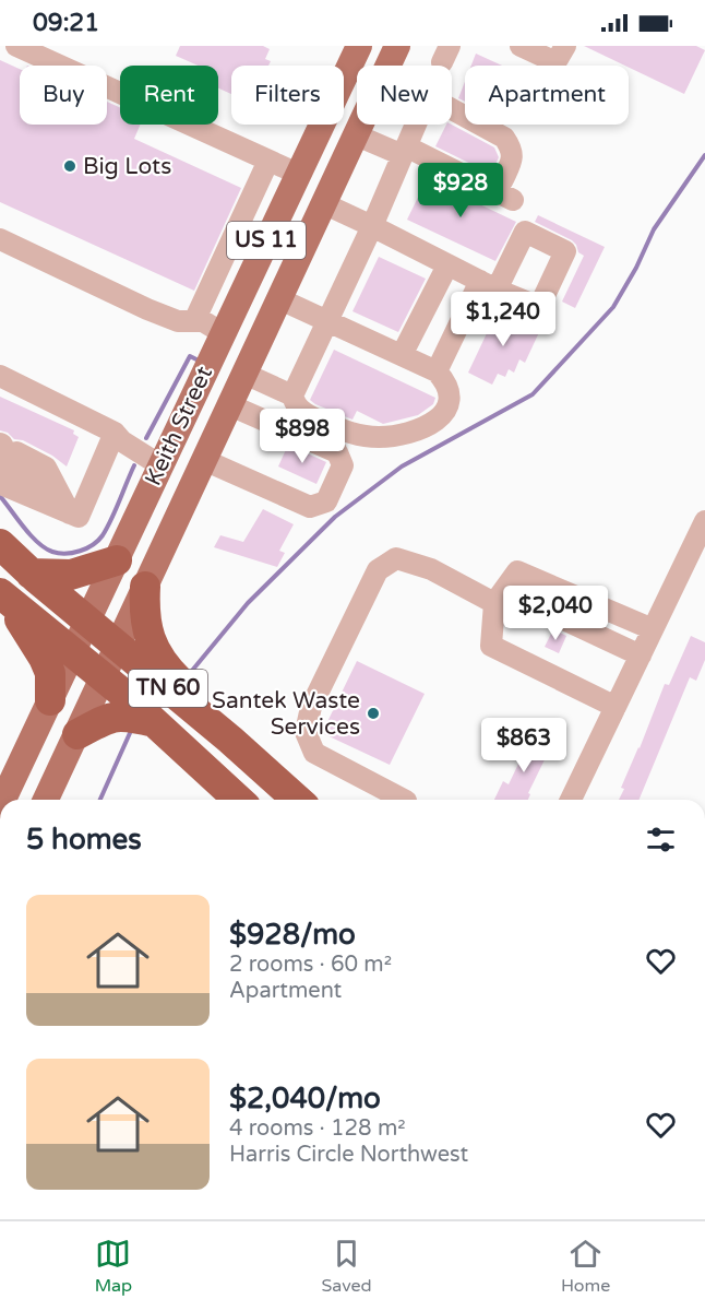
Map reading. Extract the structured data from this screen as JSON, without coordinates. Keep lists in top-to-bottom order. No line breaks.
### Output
{"streets":{"highway":["TN 60"],"main road":["US 11","Keith Street"]},"crossings":[["Keith Street","TN 60"]],"places":["Big Lots","Santek Waste Services"],"page":{"status":"09:21","chip":["Buy","Rent","Filters","New","Apartment"],"price":["$928","$1,240","$898","$2,040","$863"],"heading":"5 homes","list":[{"name":"$928/mo","note":"2 rooms · 60 m² · Apartment"},{"name":"$2,040/mo","note":"4 rooms · 128 m² · Harris Circle Northwest"}],"tabs":["Map","Saved","Home"]}}
